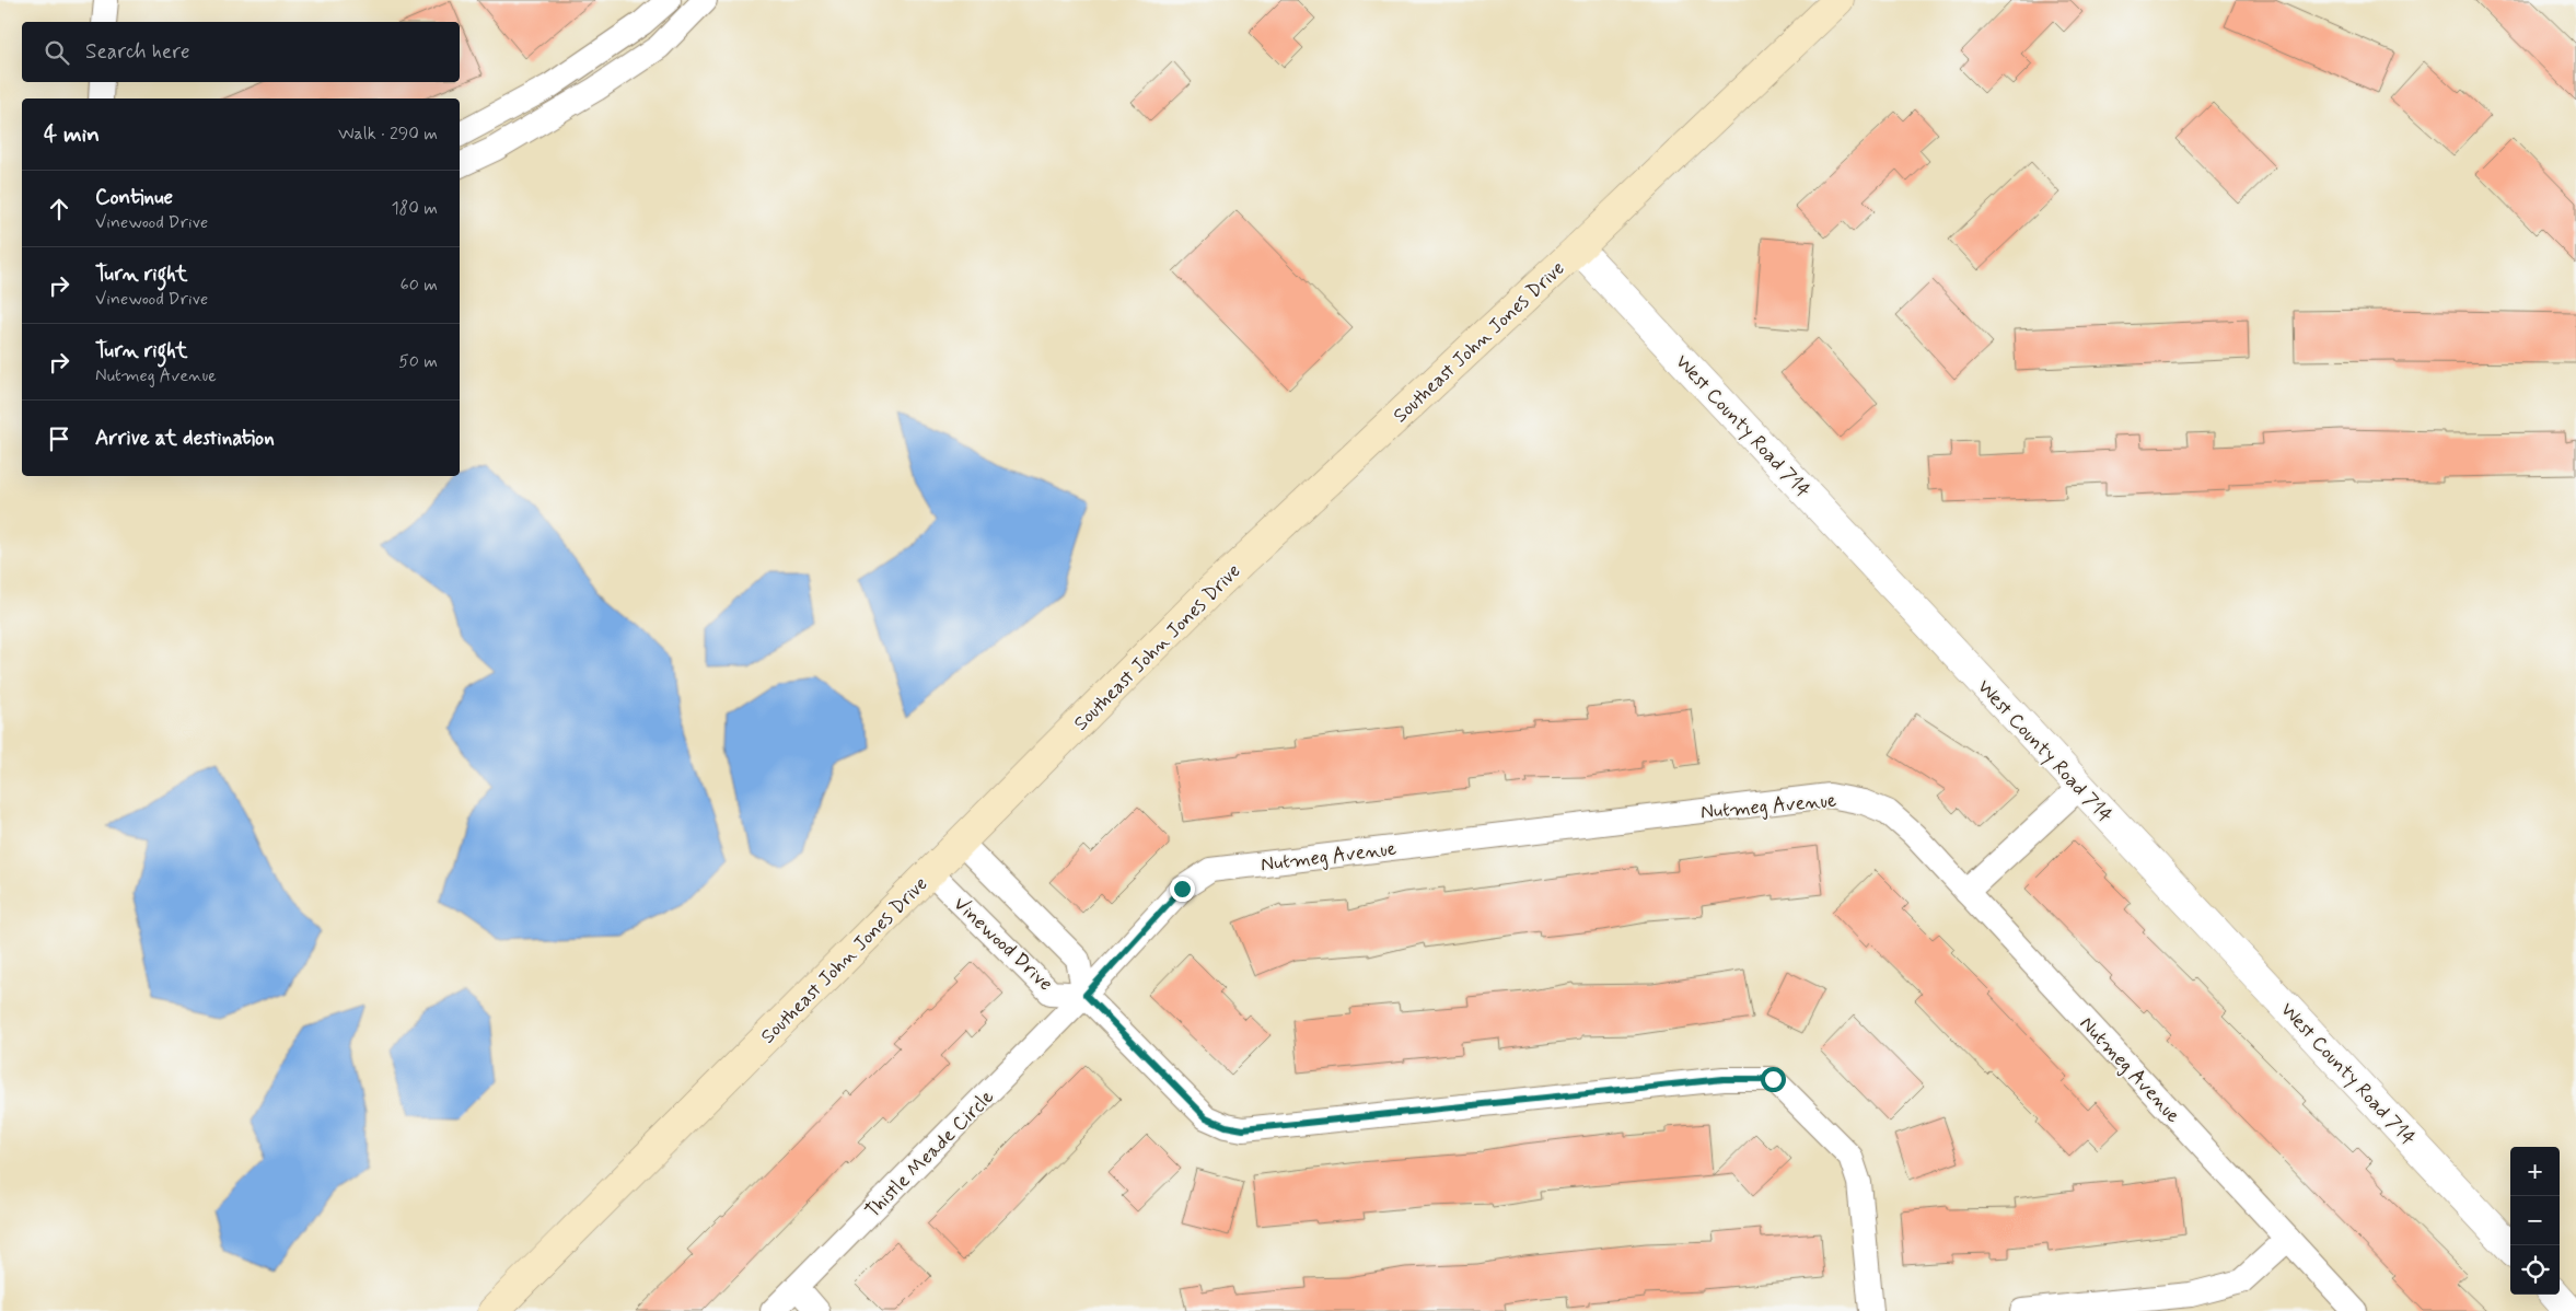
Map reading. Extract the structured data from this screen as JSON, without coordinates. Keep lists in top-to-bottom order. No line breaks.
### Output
{"streets":{"main road":["Southeast John Jones Drive"],"street":["West County Road 714","Nutmeg Avenue","Vinewood Drive","Thistle Meade Circle"]},"crossings":[["Southeast John Jones Drive","West County Road 714"],["Southeast John Jones Drive","Vinewood Drive"],["Nutmeg Avenue","Vinewood Drive"],["Nutmeg Avenue","Thistle Meade Circle"],["Vinewood Drive","Thistle Meade Circle"]],"page":{"search":"Search here","heading":["4 min","Walk · 290 m"],"list":[["Continue","Vinewood Drive","180 m"],["Turn right","Vinewood Drive","60 m"],["Turn right","Nutmeg Avenue","50 m"],"Arrive at destination"],"map_buttons":["+","−"]}}
